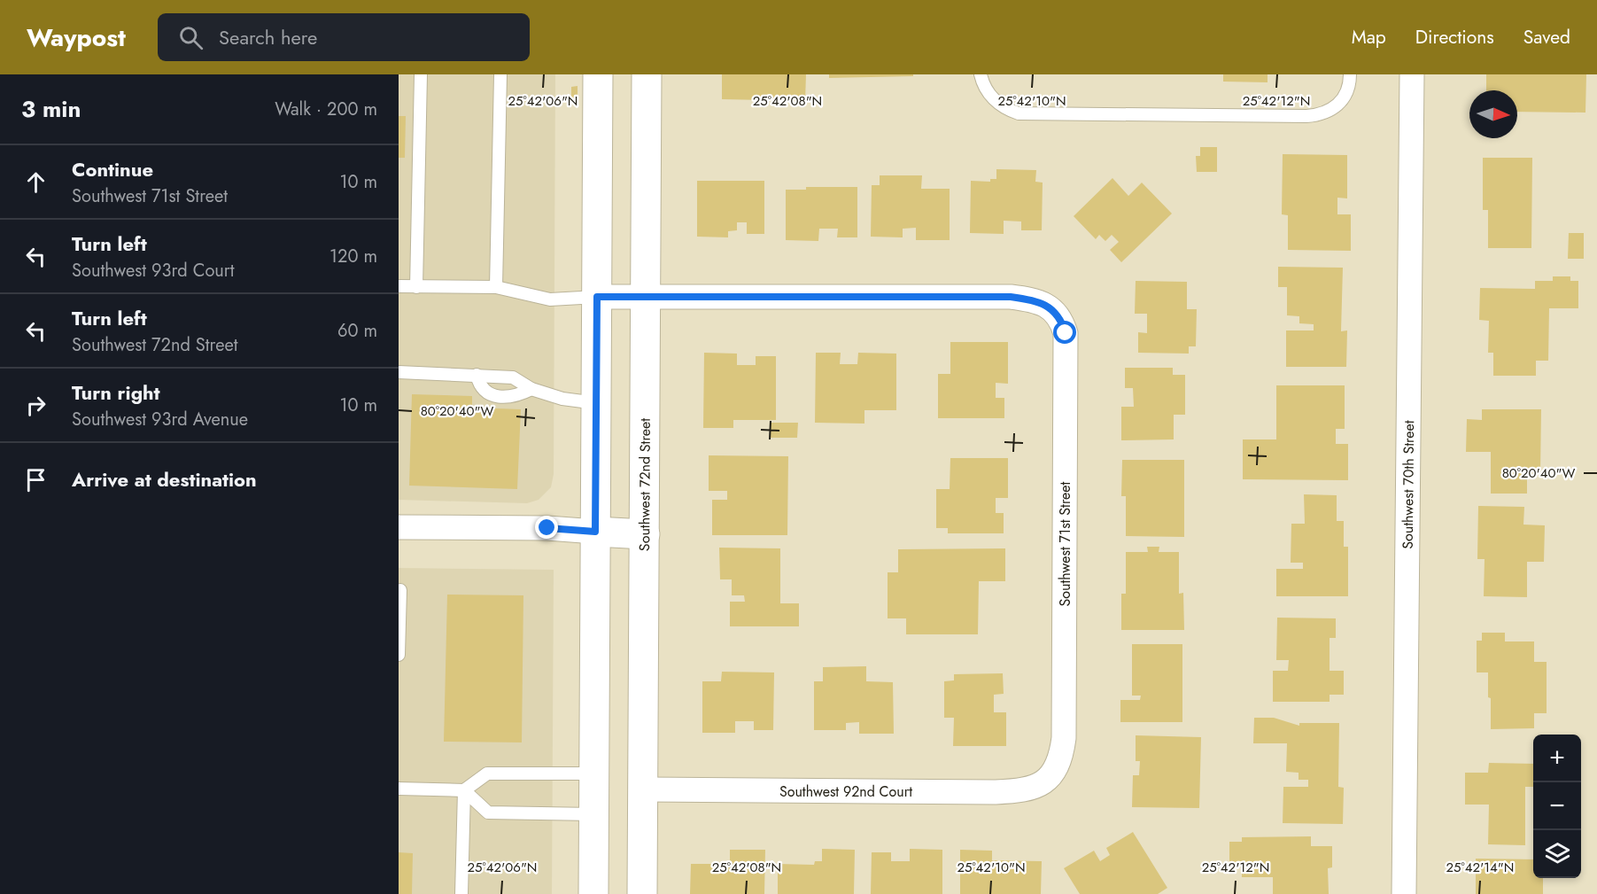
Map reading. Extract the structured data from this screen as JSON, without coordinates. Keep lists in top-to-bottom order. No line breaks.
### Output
{"streets":{"main road":["Southwest 72nd Street"],"street":["Southwest 70th Street","Southwest 71st Street","Southwest 92nd Court"]},"crossings":[["Southwest 72nd Street","Southwest 71st Street"],["Southwest 72nd Street","Southwest 92nd Court"],["Southwest 71st Street","Southwest 92nd Court"]],"north":"right","page":{"header":"Waypost","search":"Search here","nav":["Map","Directions","Saved"],"heading":["3 min","Walk · 200 m"],"list":[["Continue","Southwest 71st Street","10 m"],["Turn left","Southwest 93rd Court","120 m"],["Turn left","Southwest 72nd Street","60 m"],["Turn right","Southwest 93rd Avenue","10 m"],"Arrive at destination"],"map_buttons":["+","−"]},"coordinates":["25°42'06\"N","25°42'08\"N","25°42'10\"N","25°42'12\"N","80°20'40\"W","25°42'14\"N"]}
